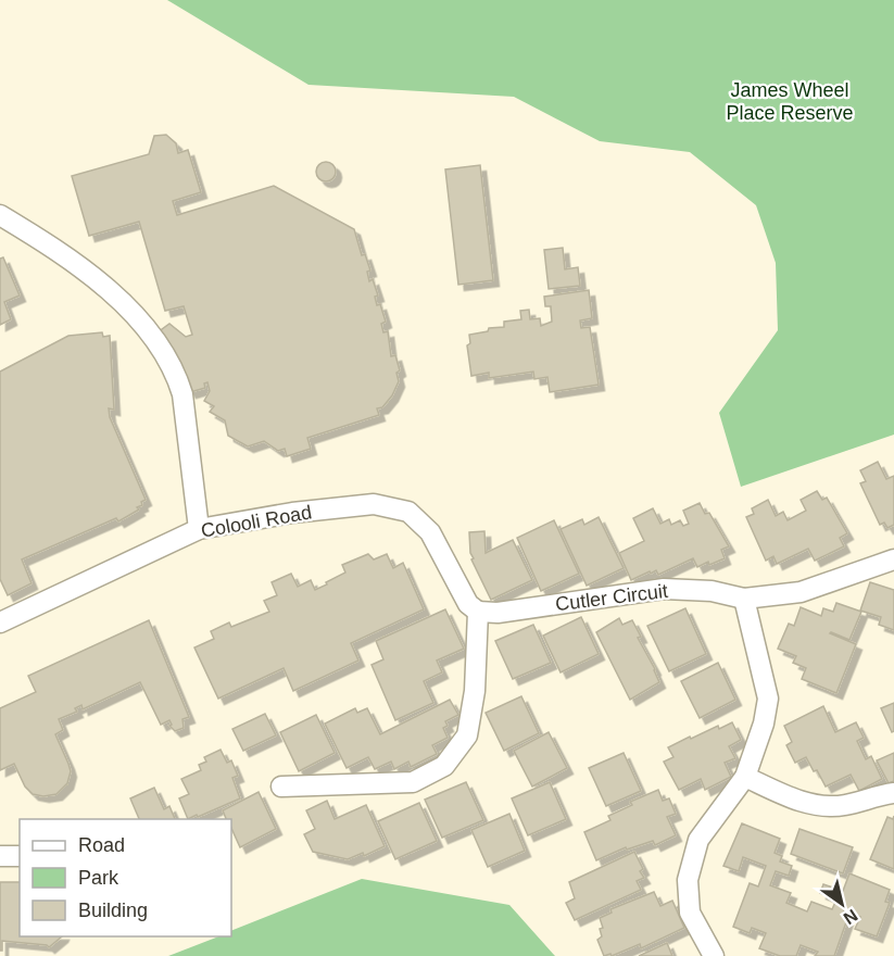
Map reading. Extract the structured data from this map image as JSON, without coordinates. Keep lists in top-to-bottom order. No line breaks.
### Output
{"streets":{"street":["Colooli Road","Cutler Circuit"]},"crossings":[["Colooli Road","Cutler Circuit"]],"parks":["James Wheel Place Reserve"],"legend":["Road","Park","Building"],"north":"bottom right"}
